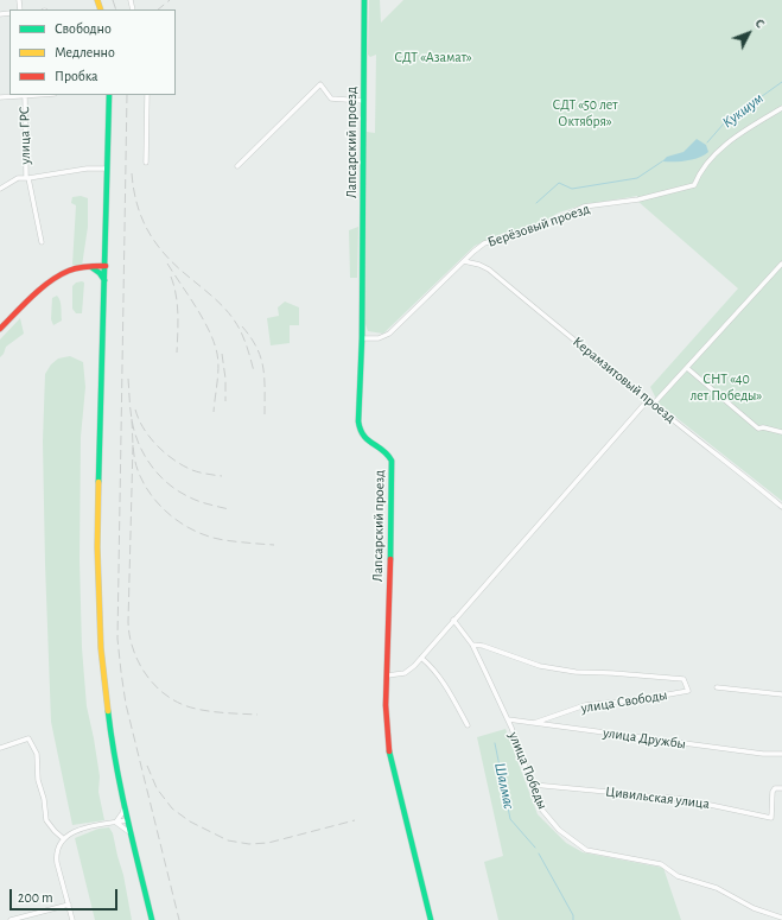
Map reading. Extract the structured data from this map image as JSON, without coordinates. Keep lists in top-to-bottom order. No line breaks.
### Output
{"streets":{"main road":["Лапсарский проезд"],"street":["улица ГРС","Берёзовый проезд","Керамзитовый проезд","улица Свободы","улица Дружбы","улица Победы","Цивильская улица"]},"crossings":[["Лапсарский проезд","Берёзовый проезд"],["Берёзовый проезд","Керамзитовый проезд"],["улица Свободы","улица Дружбы"],["улица Свободы","улица Победы"],["улица Дружбы","улица Победы"],["улица Победы","Цивильская улица"]],"water":["Кукшум","Шалмас"],"parks":["СДТ «Азамат»","СДТ «50 лет Октября»","СНТ «40 лет Победы»"],"legend":["Свободно","Медленно","Пробка"],"scale_bar":"200 m","north":"top right"}
